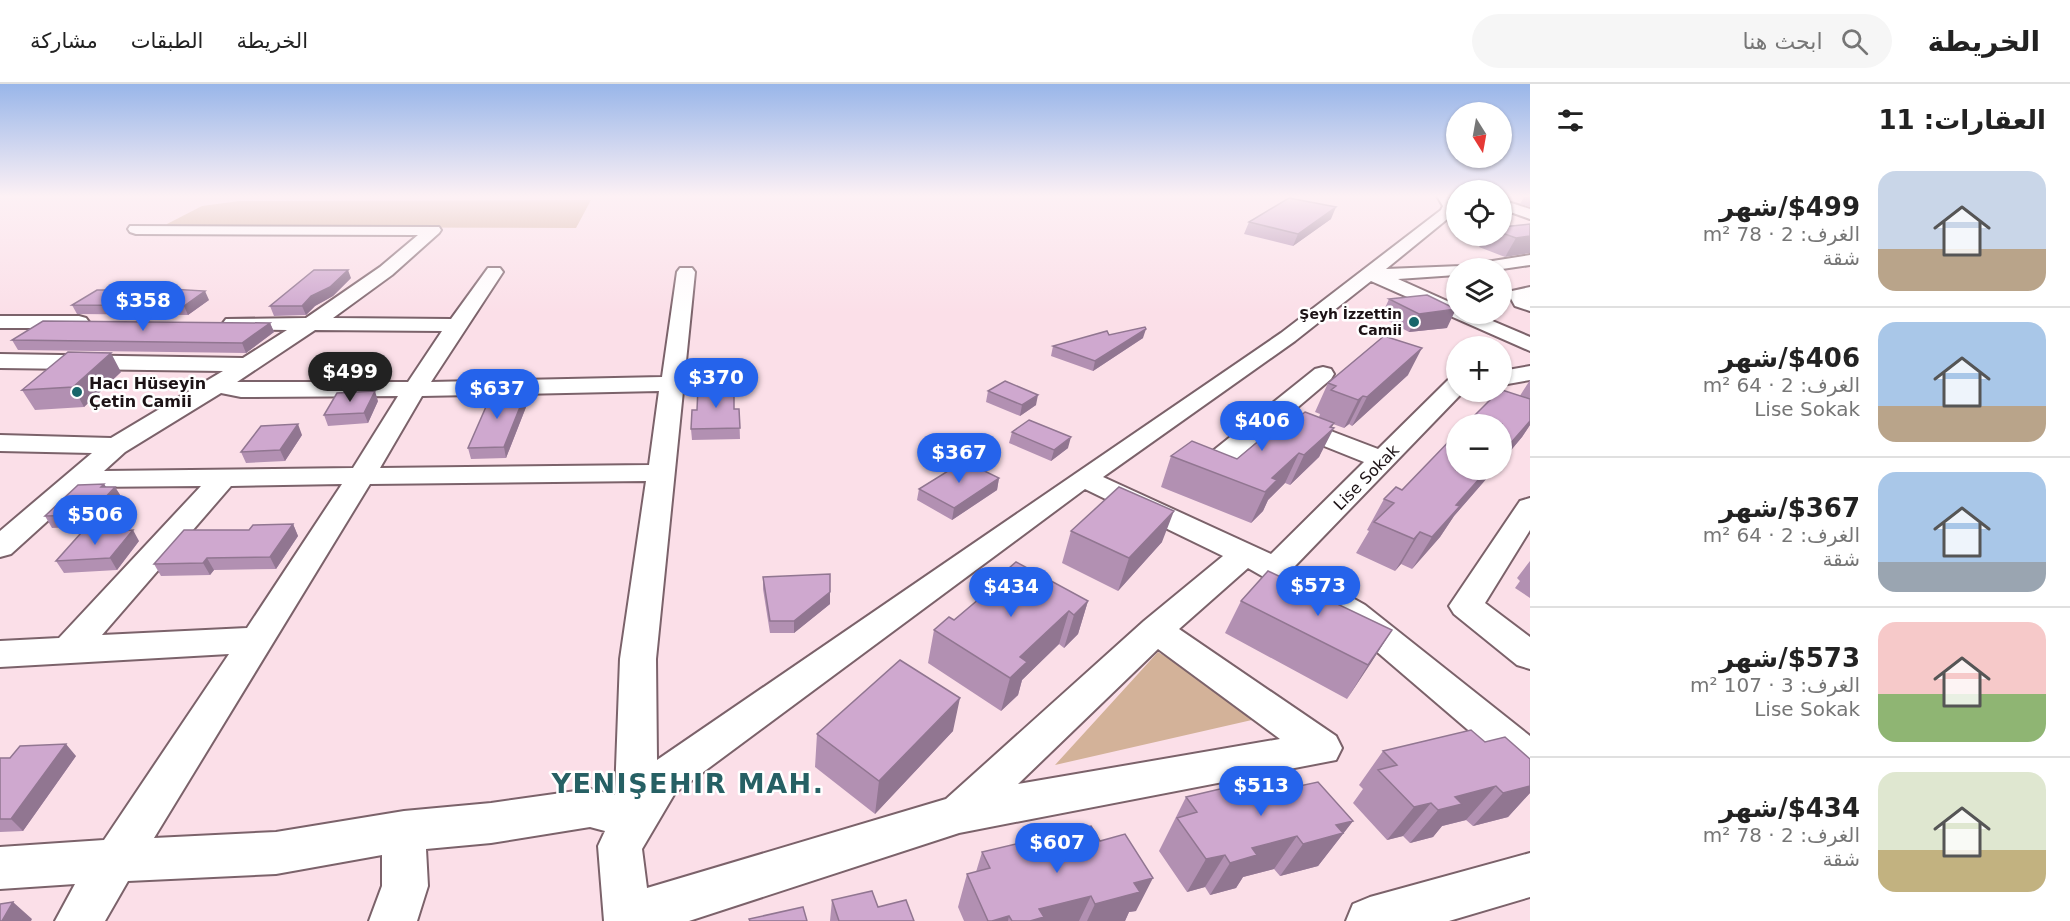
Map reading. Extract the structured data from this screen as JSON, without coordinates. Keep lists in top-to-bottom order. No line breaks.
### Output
{"streets":{"street":["Lise Sokak"]},"districts":["YENIŞEHIR MAH."],"places":["Şeyh İzzettin Camii","Hacı Hüseyin Çetin Camii"],"north":"bottom","page":{"header":"الخريطة","search":"ابحث هنا","nav":["الخريطة","الطبقات","مشاركة"],"heading":"العقارات: 11","map_buttons":["+","−"],"list":[{"name":"$499/شهر","note":"الغرف: 2 · 78 m² · شقة"},{"name":"$406/شهر","note":"الغرف: 2 · 64 m² · Lise Sokak"},{"name":"$367/شهر","note":"الغرف: 2 · 64 m² · شقة"},{"name":"$573/شهر","note":"الغرف: 3 · 107 m² · Lise Sokak"},{"name":"$434/شهر","note":"الغرف: 2 · 78 m² · شقة"}],"price":["$358","$499","$370","$637","$406","$367","$506","$573","$434","$513","$607"]}}
